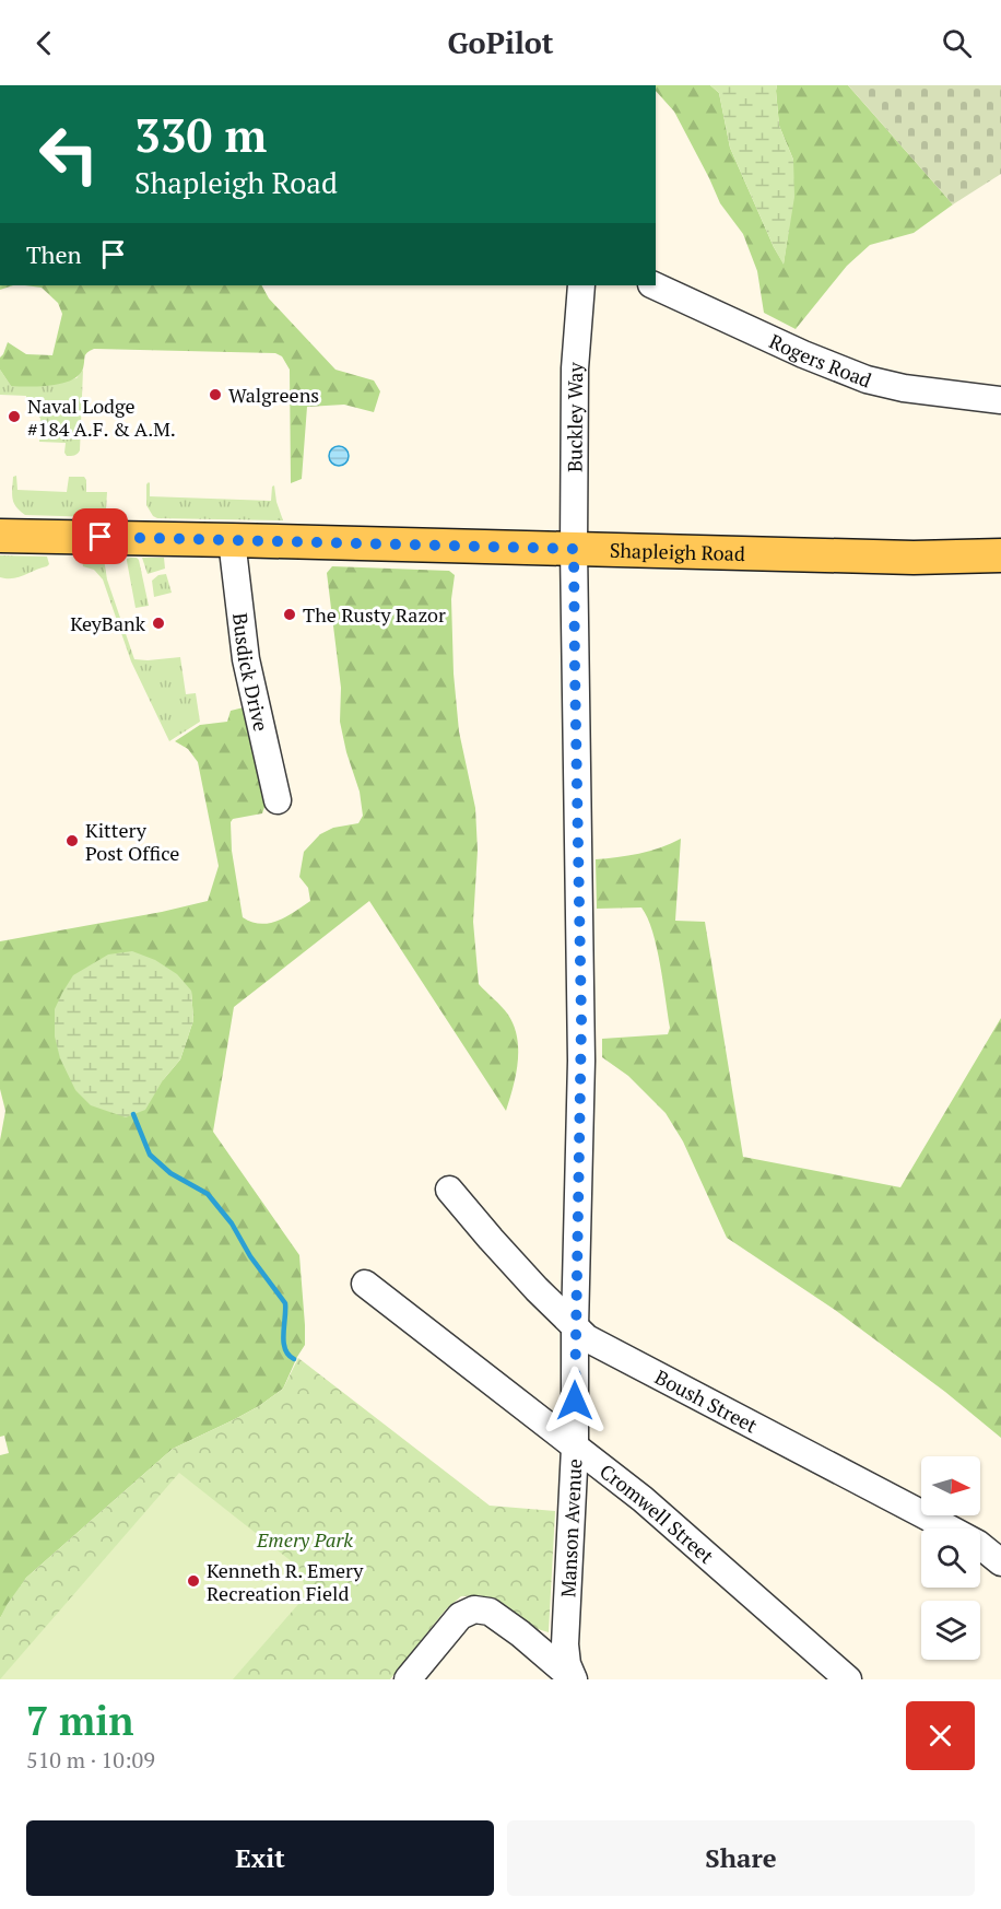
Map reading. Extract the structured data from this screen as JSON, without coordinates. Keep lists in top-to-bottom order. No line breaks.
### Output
{"streets":{"main road":["Shapleigh Road"],"street":["Rogers Road","Buckley Way","Busdick Drive","Boush Street","Cromwell Street","Manson Avenue"]},"crossings":[["Buckley Way","Shapleigh Road"],["Buckley Way","Manson Avenue"],["Shapleigh Road","Busdick Drive"],["Shapleigh Road","Manson Avenue"],["Boush Street","Manson Avenue"],["Cromwell Street","Manson Avenue"]],"parks":["Emery Park"],"places":["Walgreens","Naval Lodge #184 A.F. & A.M.","The Rusty Razor","KeyBank","Kittery Post Office","Kenneth R. Emery Recreation Field"],"north":"right","page":{"header":"GoPilot","turn":["330 m","Shapleigh Road"],"then":"Then","heading":["7 min","510 m · 10:09"],"buttons":["Exit","Share"]}}
